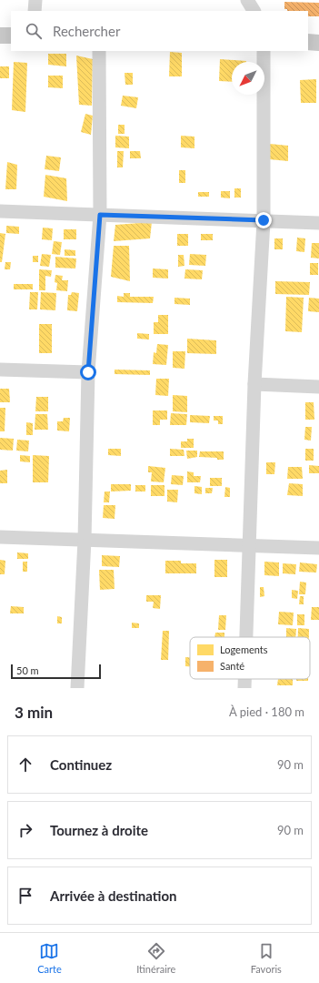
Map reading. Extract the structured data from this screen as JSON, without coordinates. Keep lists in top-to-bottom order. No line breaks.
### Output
{"legend":["Logements","Santé"],"scale_bar":"50 m","north":"bottom left","page":{"search":"Rechercher","scale":"50 m","heading":["3 min","À pied · 180 m"],"list":[["Continuez","90 m"],["Tournez à droite","90 m"],"Arrivée à destination"],"nav":["Carte","Itinéraire","Favoris"]}}
